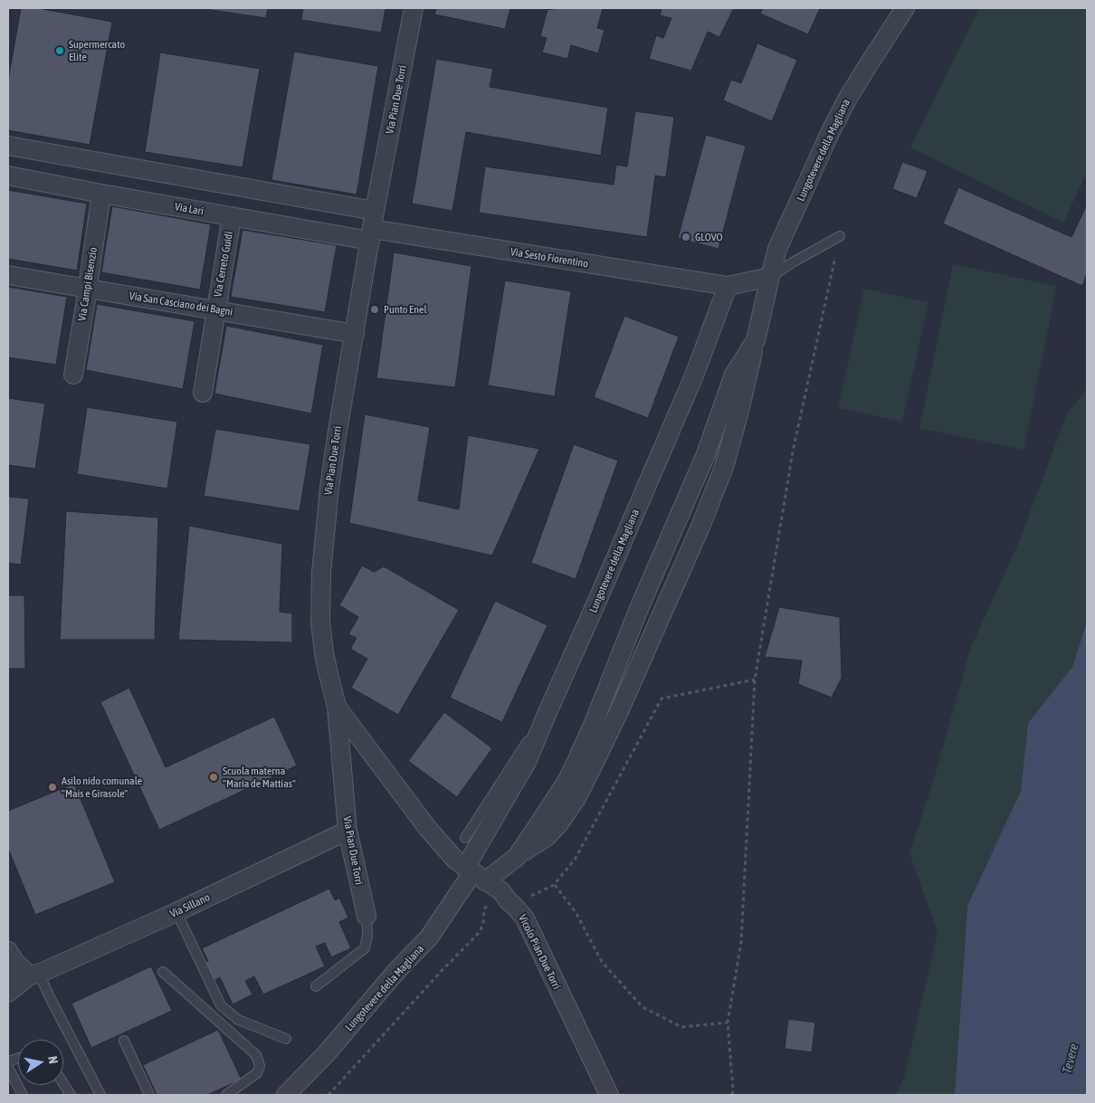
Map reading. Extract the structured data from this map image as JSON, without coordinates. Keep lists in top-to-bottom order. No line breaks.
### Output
{"streets":{"street":["Via Pian Due Torri","Lungotevere della Magliana","Via Lari","Via Sesto Fiorentino","Via Cerreto Guidi","Via Campi Bisenzio","Via San Casciano dei Bagni","Via Sillano","Vicolo Pian Due Torri"]},"crossings":[["Via Pian Due Torri","Via Lari"],["Via Pian Due Torri","Via Sesto Fiorentino"],["Via Pian Due Torri","Via San Casciano dei Bagni"],["Via Pian Due Torri","Via Sillano"],["Via Pian Due Torri","Vicolo Pian Due Torri"],["Lungotevere della Magliana","Via Sesto Fiorentino"],["Lungotevere della Magliana","Vicolo Pian Due Torri"],["Via Lari","Via Sesto Fiorentino"],["Via Lari","Via Cerreto Guidi"],["Via Lari","Via Campi Bisenzio"],["Via Cerreto Guidi","Via San Casciano dei Bagni"],["Via Campi Bisenzio","Via San Casciano dei Bagni"]],"water":["Tevere"],"places":["Supermercato Elite","GLOVO","Punto Enel","Scuola materna \"Maria de Mattias\"","Asilo nido comunale \"Mais e Girasole\""],"north":"right"}
